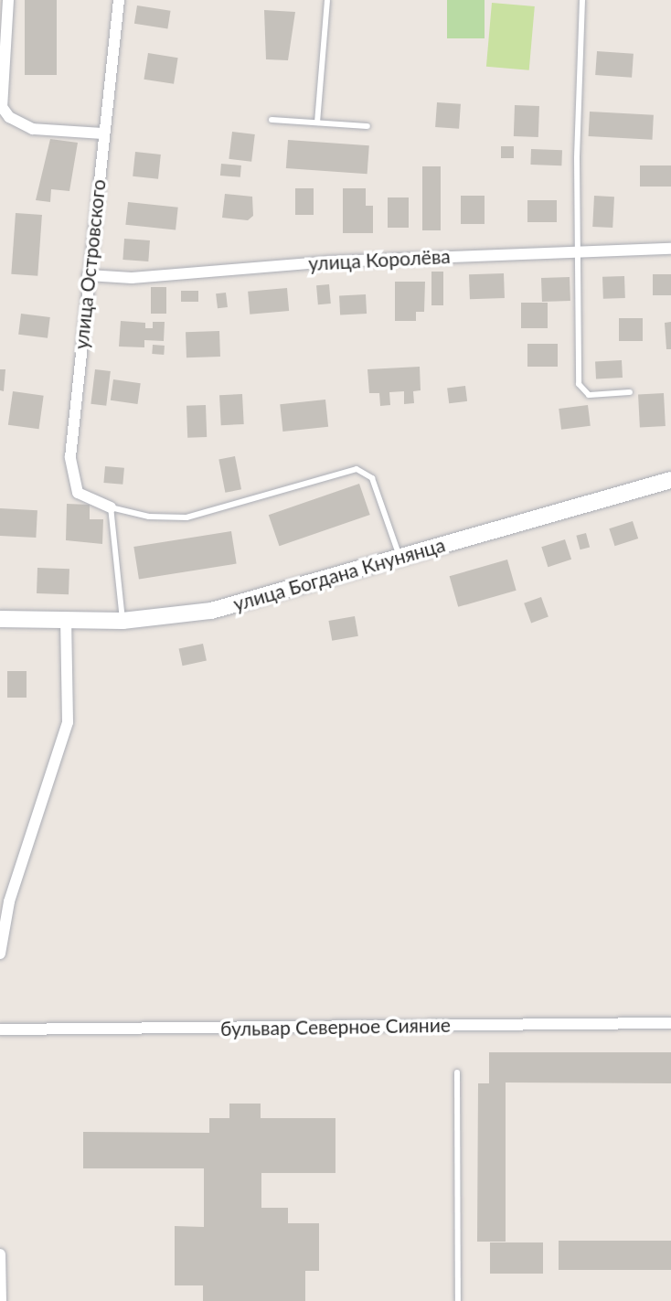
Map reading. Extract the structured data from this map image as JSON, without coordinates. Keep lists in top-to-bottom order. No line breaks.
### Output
{"streets":{"main road":["улица Богдана Кнунянца"],"street":["улица Королёва","улица Островского","бульвар Северное Сияние"]},"crossings":[["улица Королёва","улица Островского"]]}
